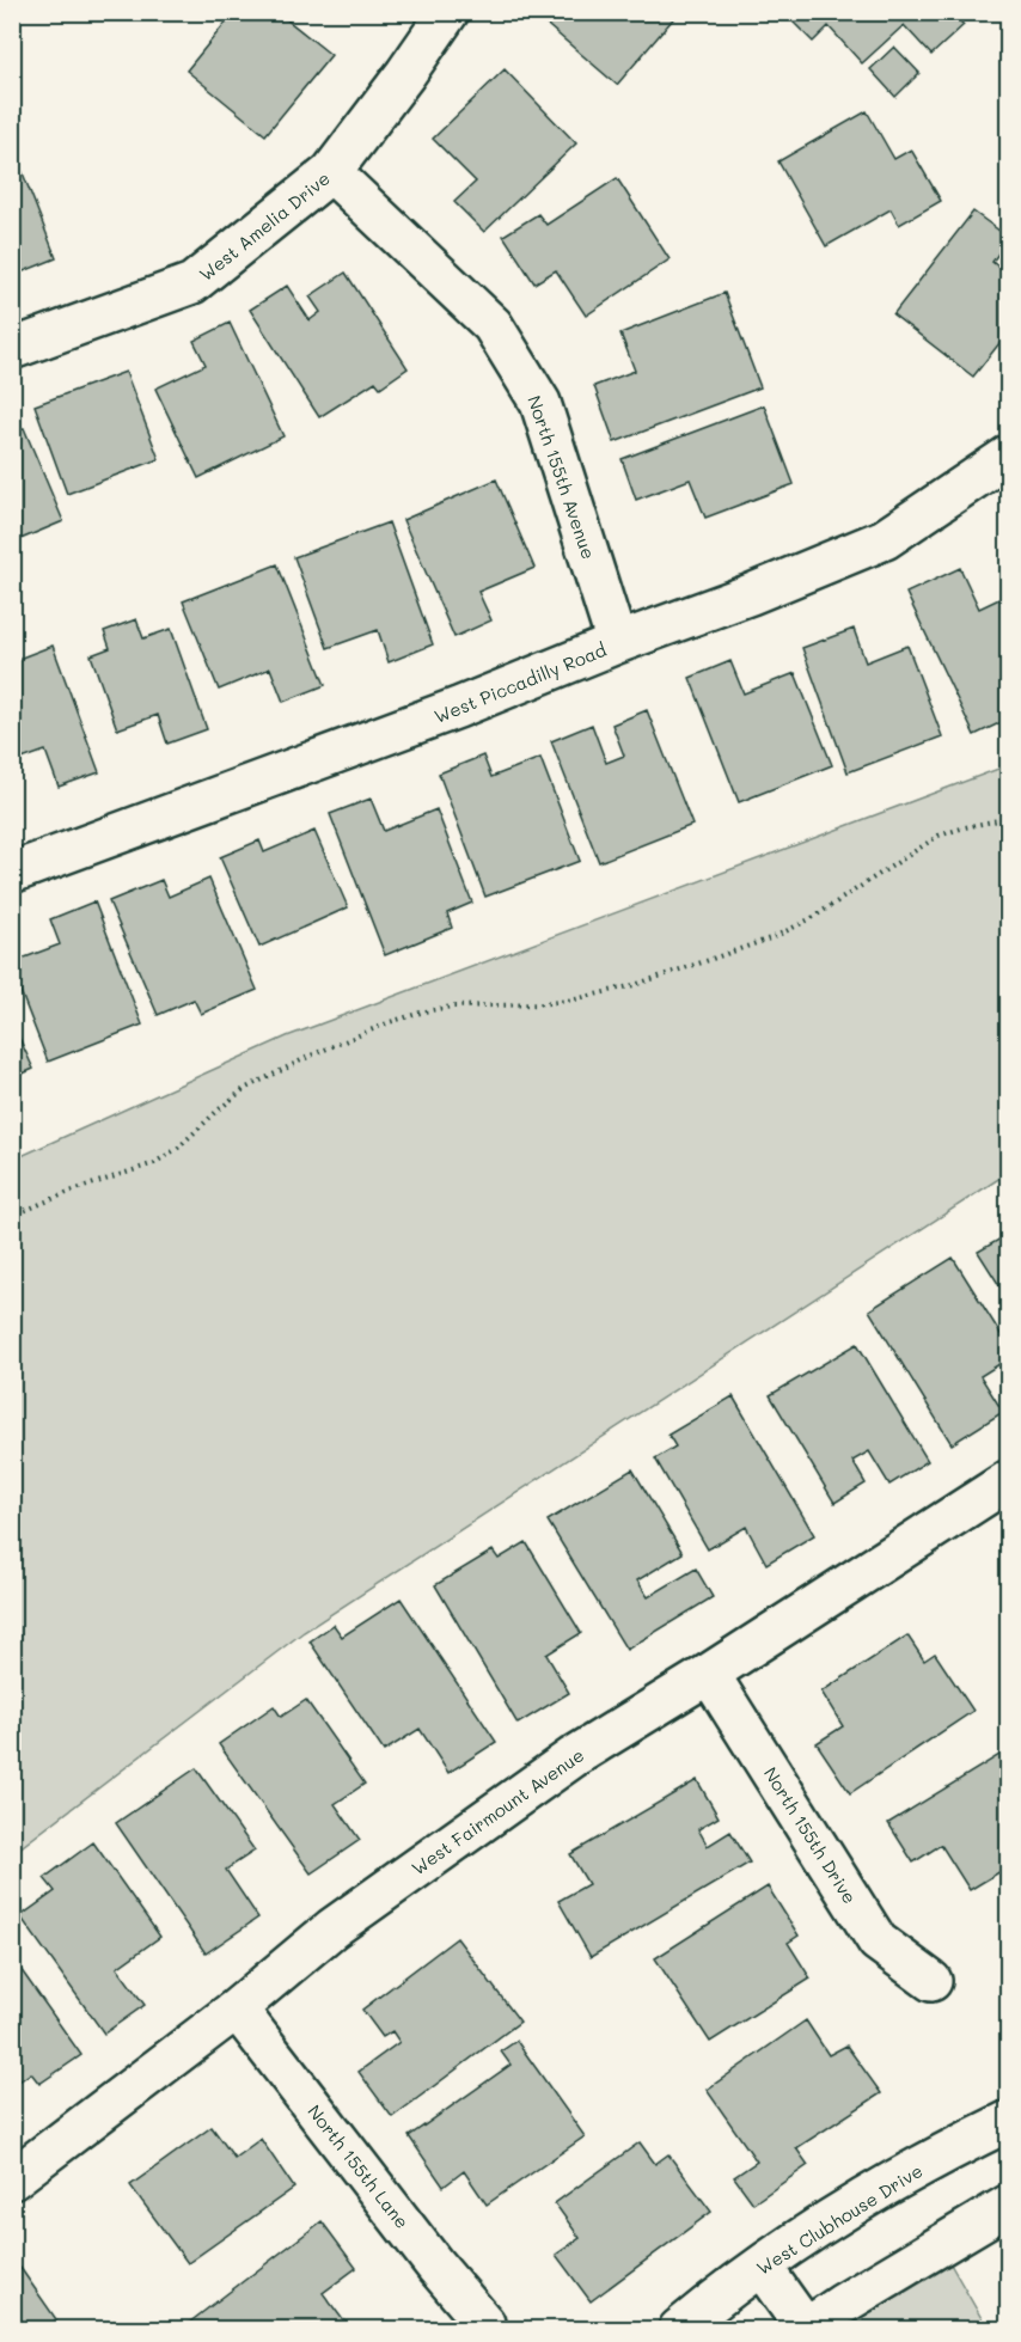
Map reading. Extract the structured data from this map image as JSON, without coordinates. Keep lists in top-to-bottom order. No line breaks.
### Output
{"streets":{"street":["West Amelia Drive","North 155th Avenue","West Piccadilly Road","West Fairmount Avenue","North 155th Drive","North 155th Lane","West Clubhouse Drive"]},"crossings":[["West Amelia Drive","North 155th Avenue"],["North 155th Avenue","West Piccadilly Road"],["West Fairmount Avenue","North 155th Drive"],["West Fairmount Avenue","North 155th Lane"]]}
